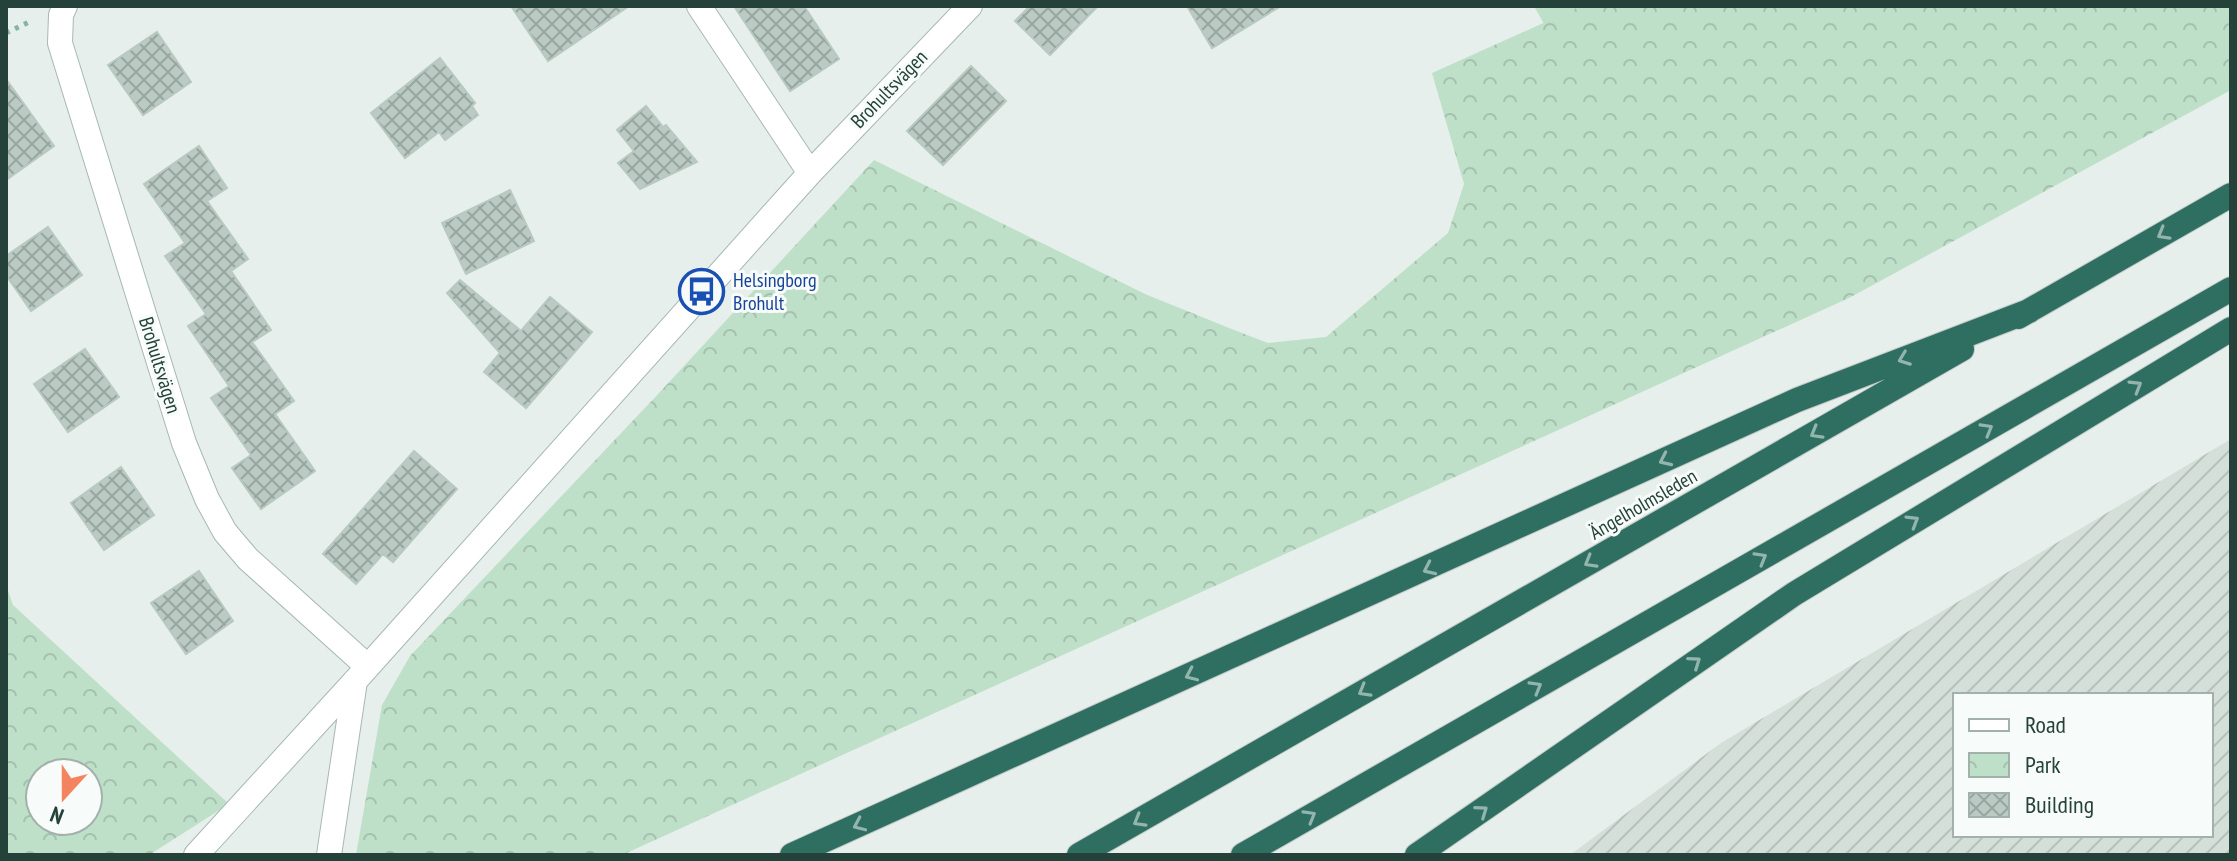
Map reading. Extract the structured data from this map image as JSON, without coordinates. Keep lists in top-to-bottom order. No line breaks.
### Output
{"streets":{"highway":["Ängelholmsleden"],"street":["Brohultsvägen"]},"places":{"bus stop":["Helsingborg Brohult"]},"legend":["Road","Park","Building"],"north":"bottom"}
